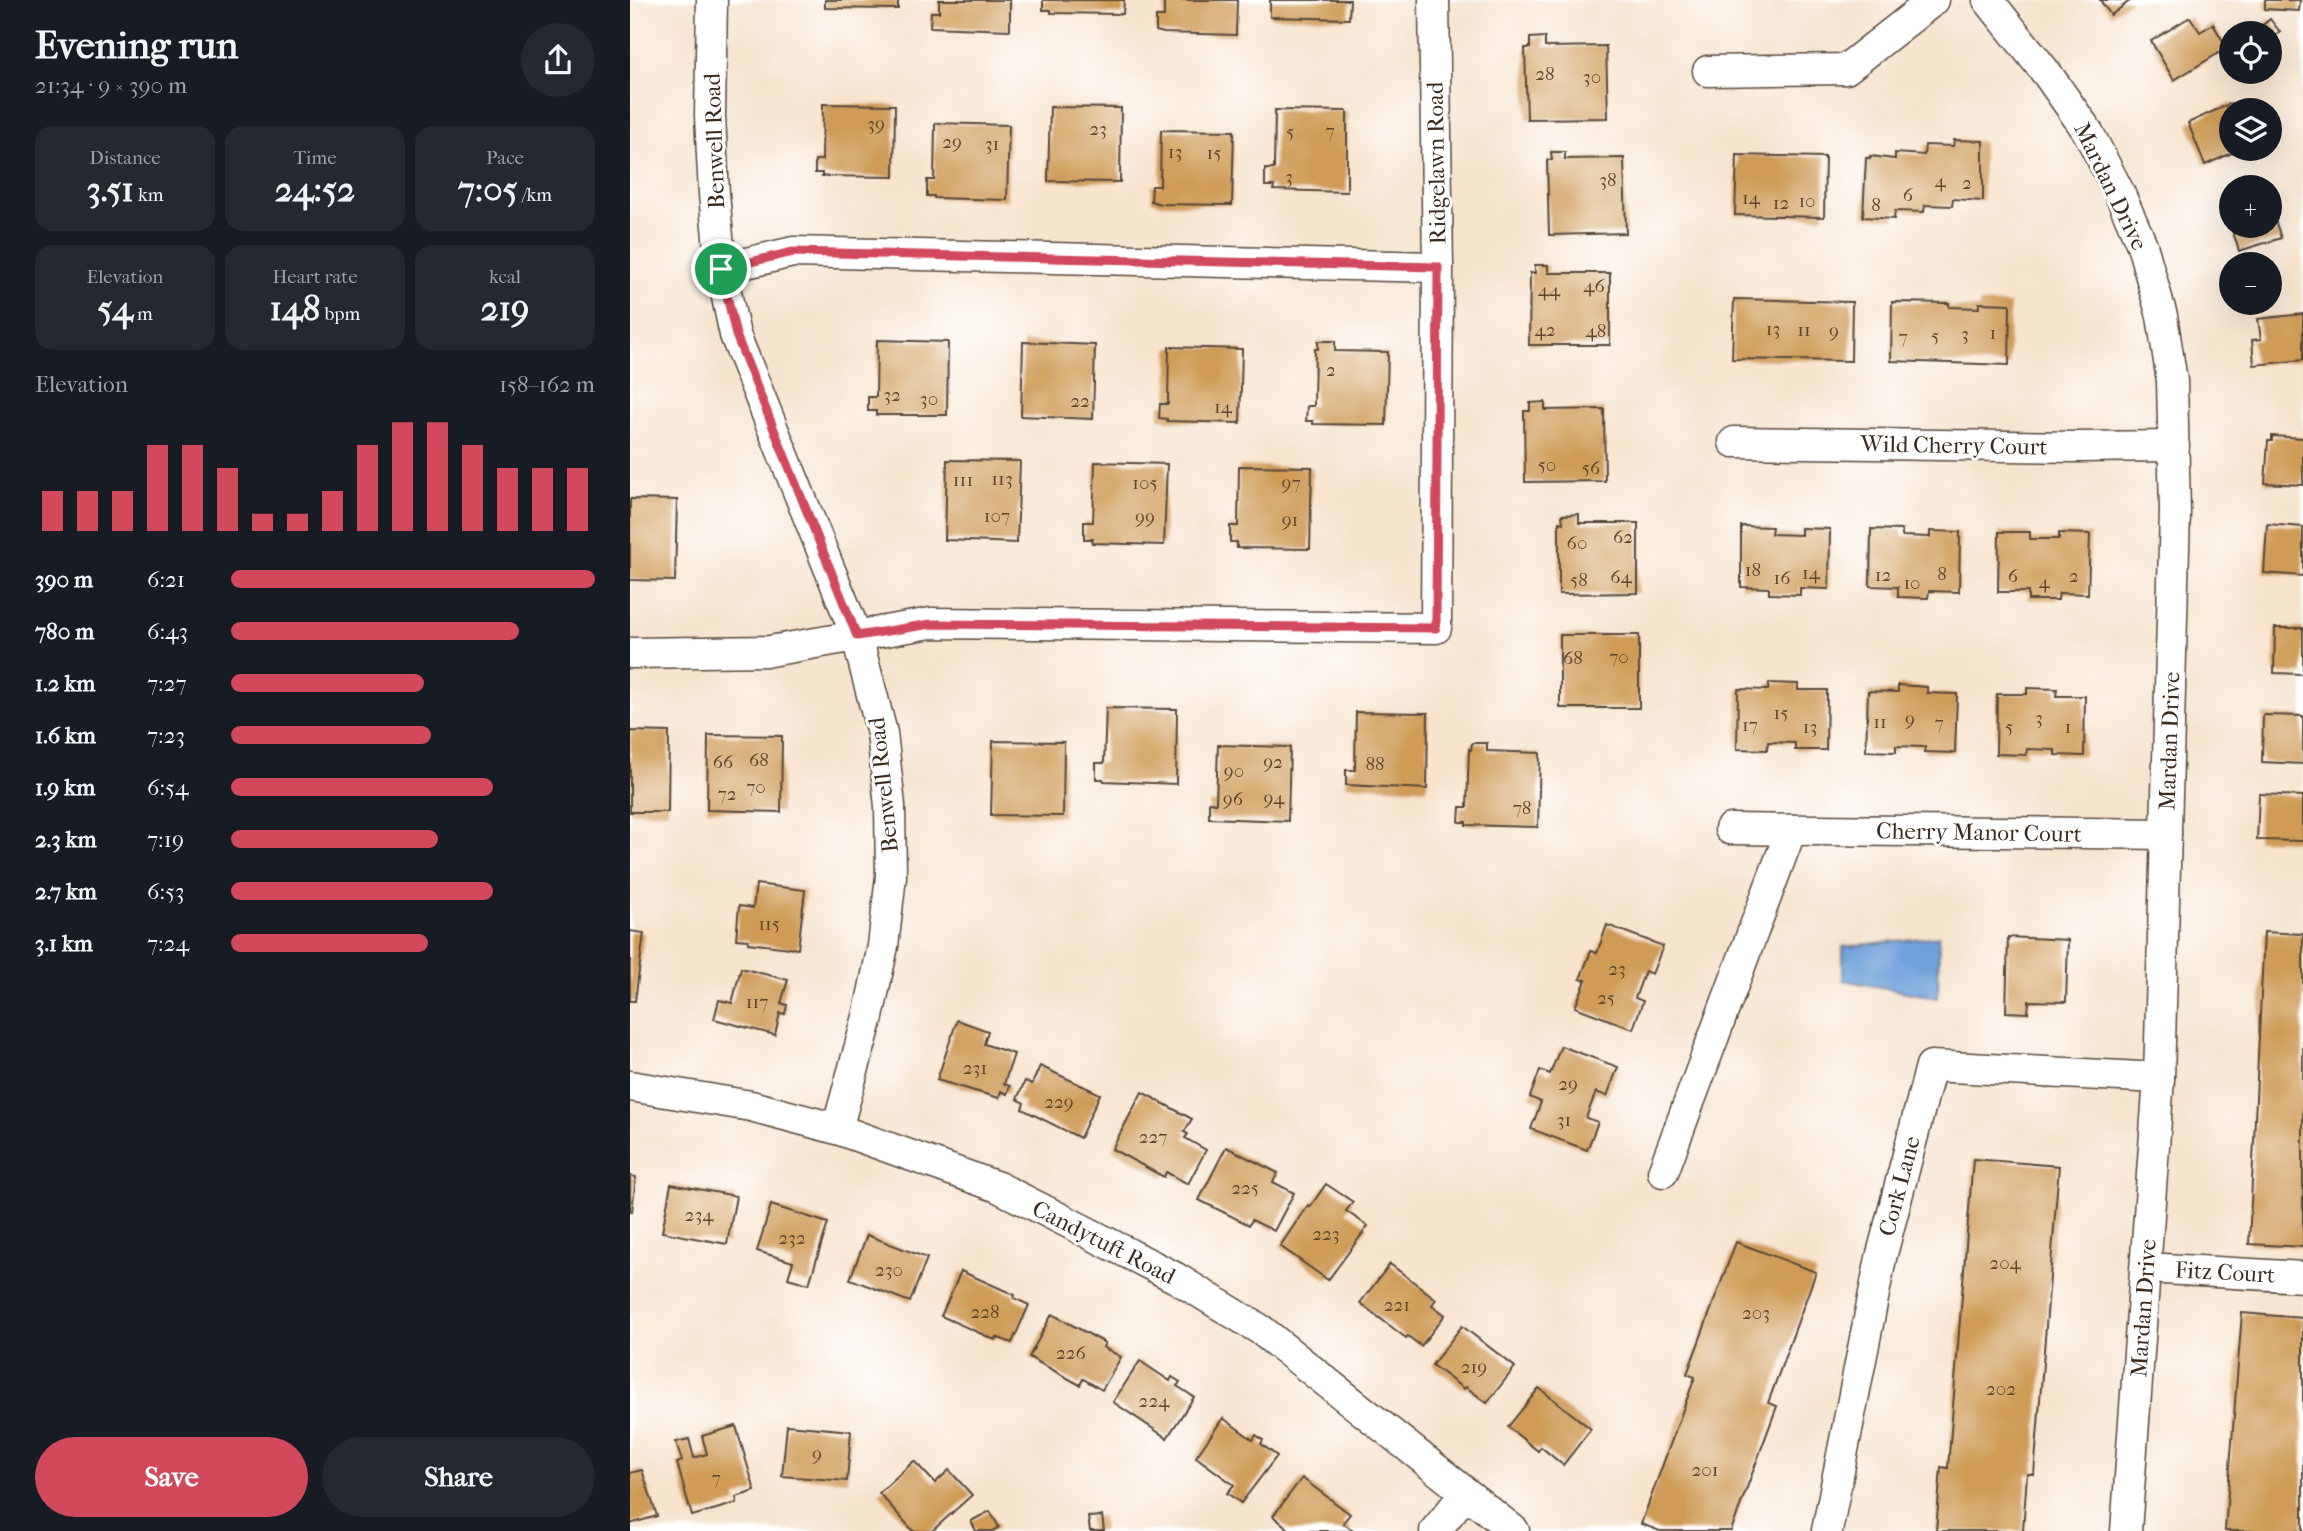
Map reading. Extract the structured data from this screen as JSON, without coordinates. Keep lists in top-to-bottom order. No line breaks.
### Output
{"streets":{"street":["Benwell Road","Ridgelawn Road","Mardan Drive","Wild Cherry Court","Cherry Manor Court","Cork Lane","Candytuft Road","Fitz Court"]},"crossings":[["Benwell Road","Ridgelawn Road"],["Benwell Road","Candytuft Road"],["Mardan Drive","Wild Cherry Court"],["Mardan Drive","Cherry Manor Court"],["Mardan Drive","Cork Lane"],["Mardan Drive","Fitz Court"]],"house_numbers":["28","30","39","23","7","5","29","31","13","15","3","38","4","2","6","14","10","12","8","46","44","13","42","11","48","9","1","3","5","7","2","32","30","22","14","50","56","113","111","105","97","107","99","91","62","60","18","14","8","12","6","2","64","16","58","4","10","70","68","15","3","9","11","7","17","13","5","1","68","66","92","88","90","70","72","94","96","78","115","23","25","117","231","29","229","31","227","225","234","223","232","204","230","221","228","203","226","219","202","224","9","201","7"],"page":{"heading":["Evening run","21:34 · 9 × 390 m"],"map_buttons":["+","−"],"stats":[["Distance","3.51 km"],["Time","24:52"],["Pace","7:05 /km"],["Elevation","54 m"],["Heart rate","148 bpm"],["kcal","219"]],"chart":["Elevation","158–162 m"],"list":[{"name":"390 m","note":"6:21"},{"name":"780 m","note":"6:43"},{"name":"1.2 km","note":"7:27"},{"name":"1.6 km","note":"7:23"},{"name":"1.9 km","note":"6:54"},{"name":"2.3 km","note":"7:19"},{"name":"2.7 km","note":"6:53"},{"name":"3.1 km","note":"7:24"}],"buttons":["Save","Share"]}}
